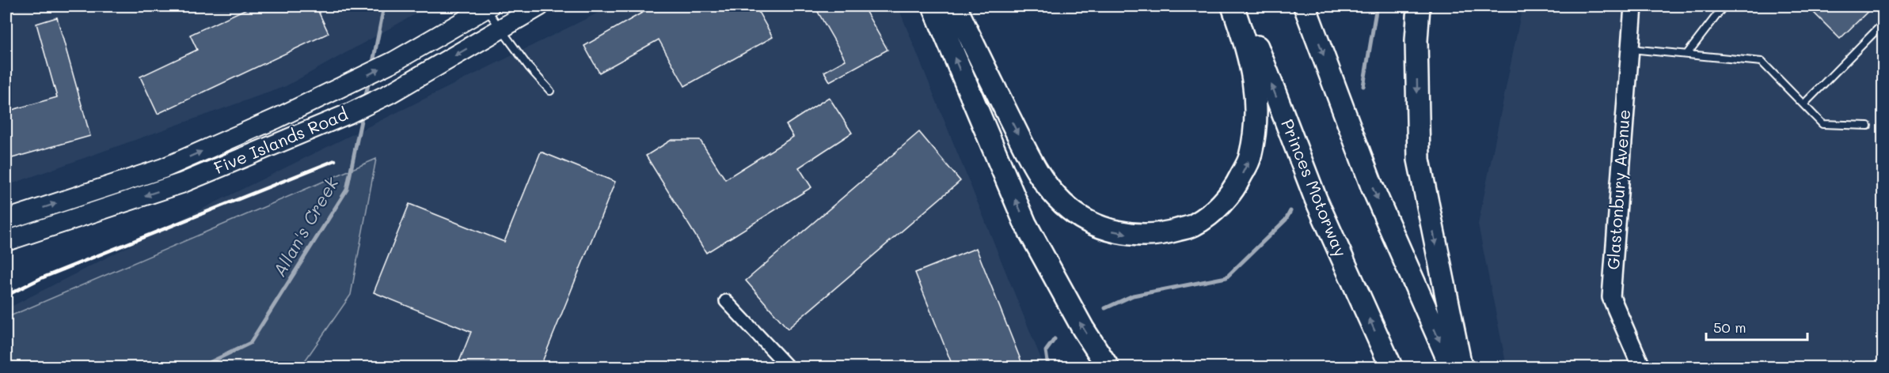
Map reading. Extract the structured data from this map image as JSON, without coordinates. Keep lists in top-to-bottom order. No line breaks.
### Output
{"streets":{"highway":["Princes Motorway"],"main road":["Five Islands Road","Glastonbury Avenue"]},"water":["Allan's Creek"],"scale_bar":"50 m"}
